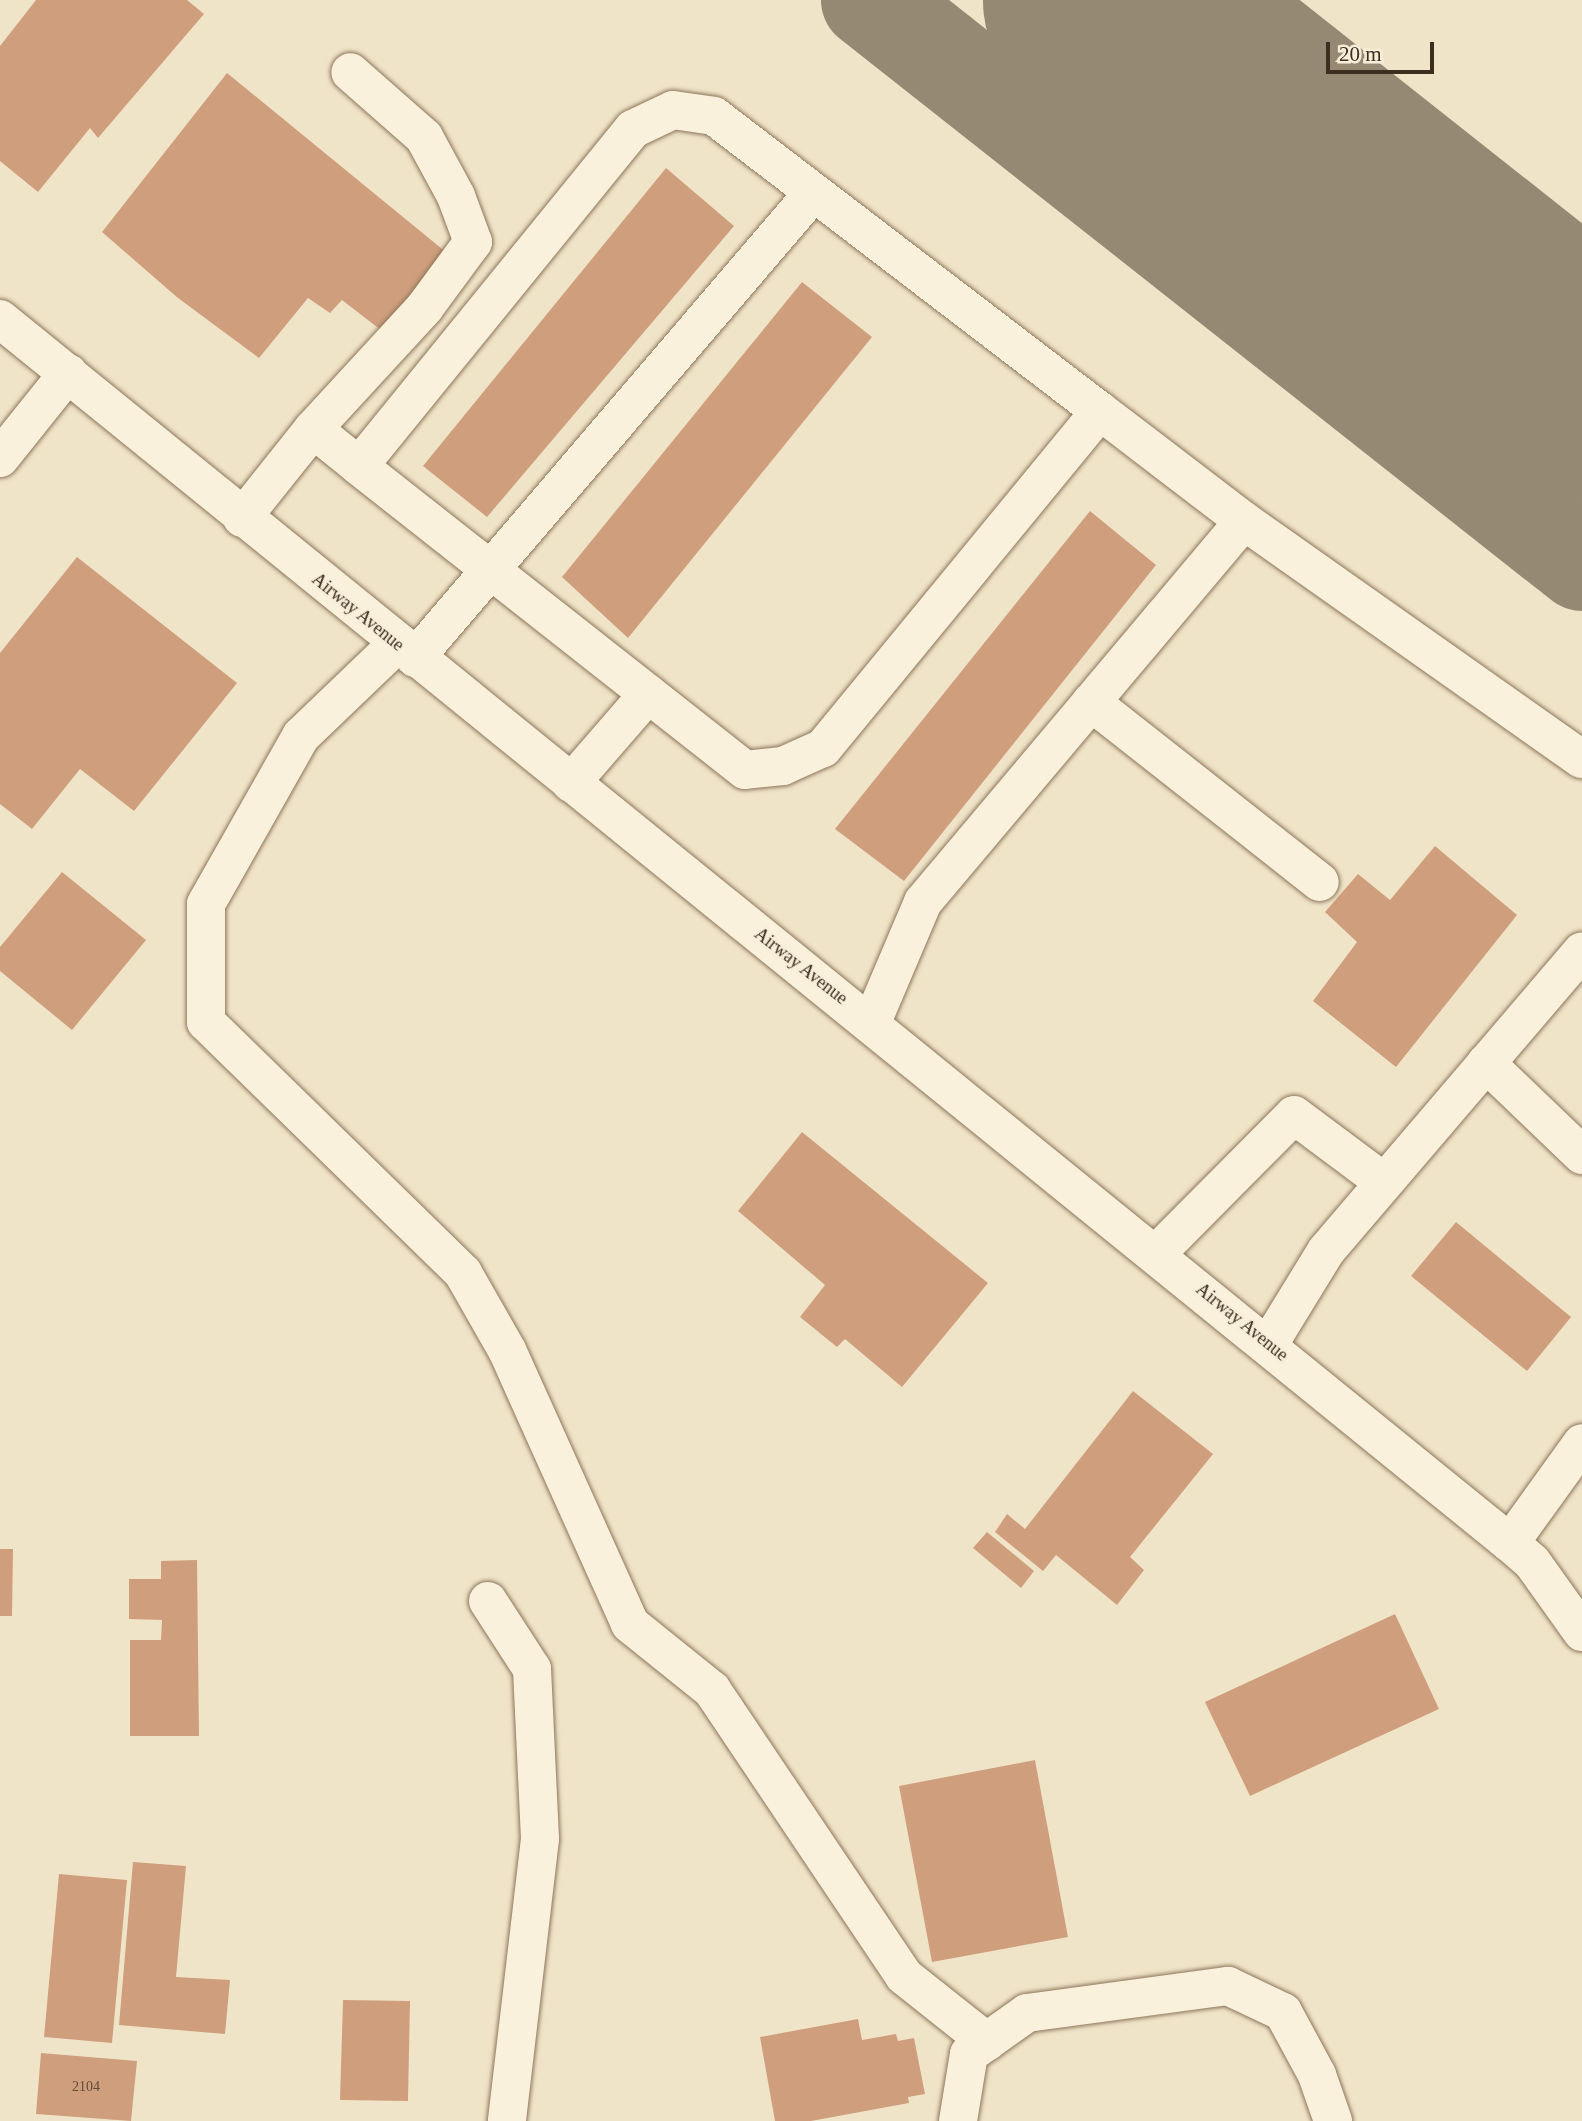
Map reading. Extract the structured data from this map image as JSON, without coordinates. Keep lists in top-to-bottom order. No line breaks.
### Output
{"streets":{"street":["Airway Avenue"]},"house_numbers":["2104"],"scale_bar":"20 m"}
